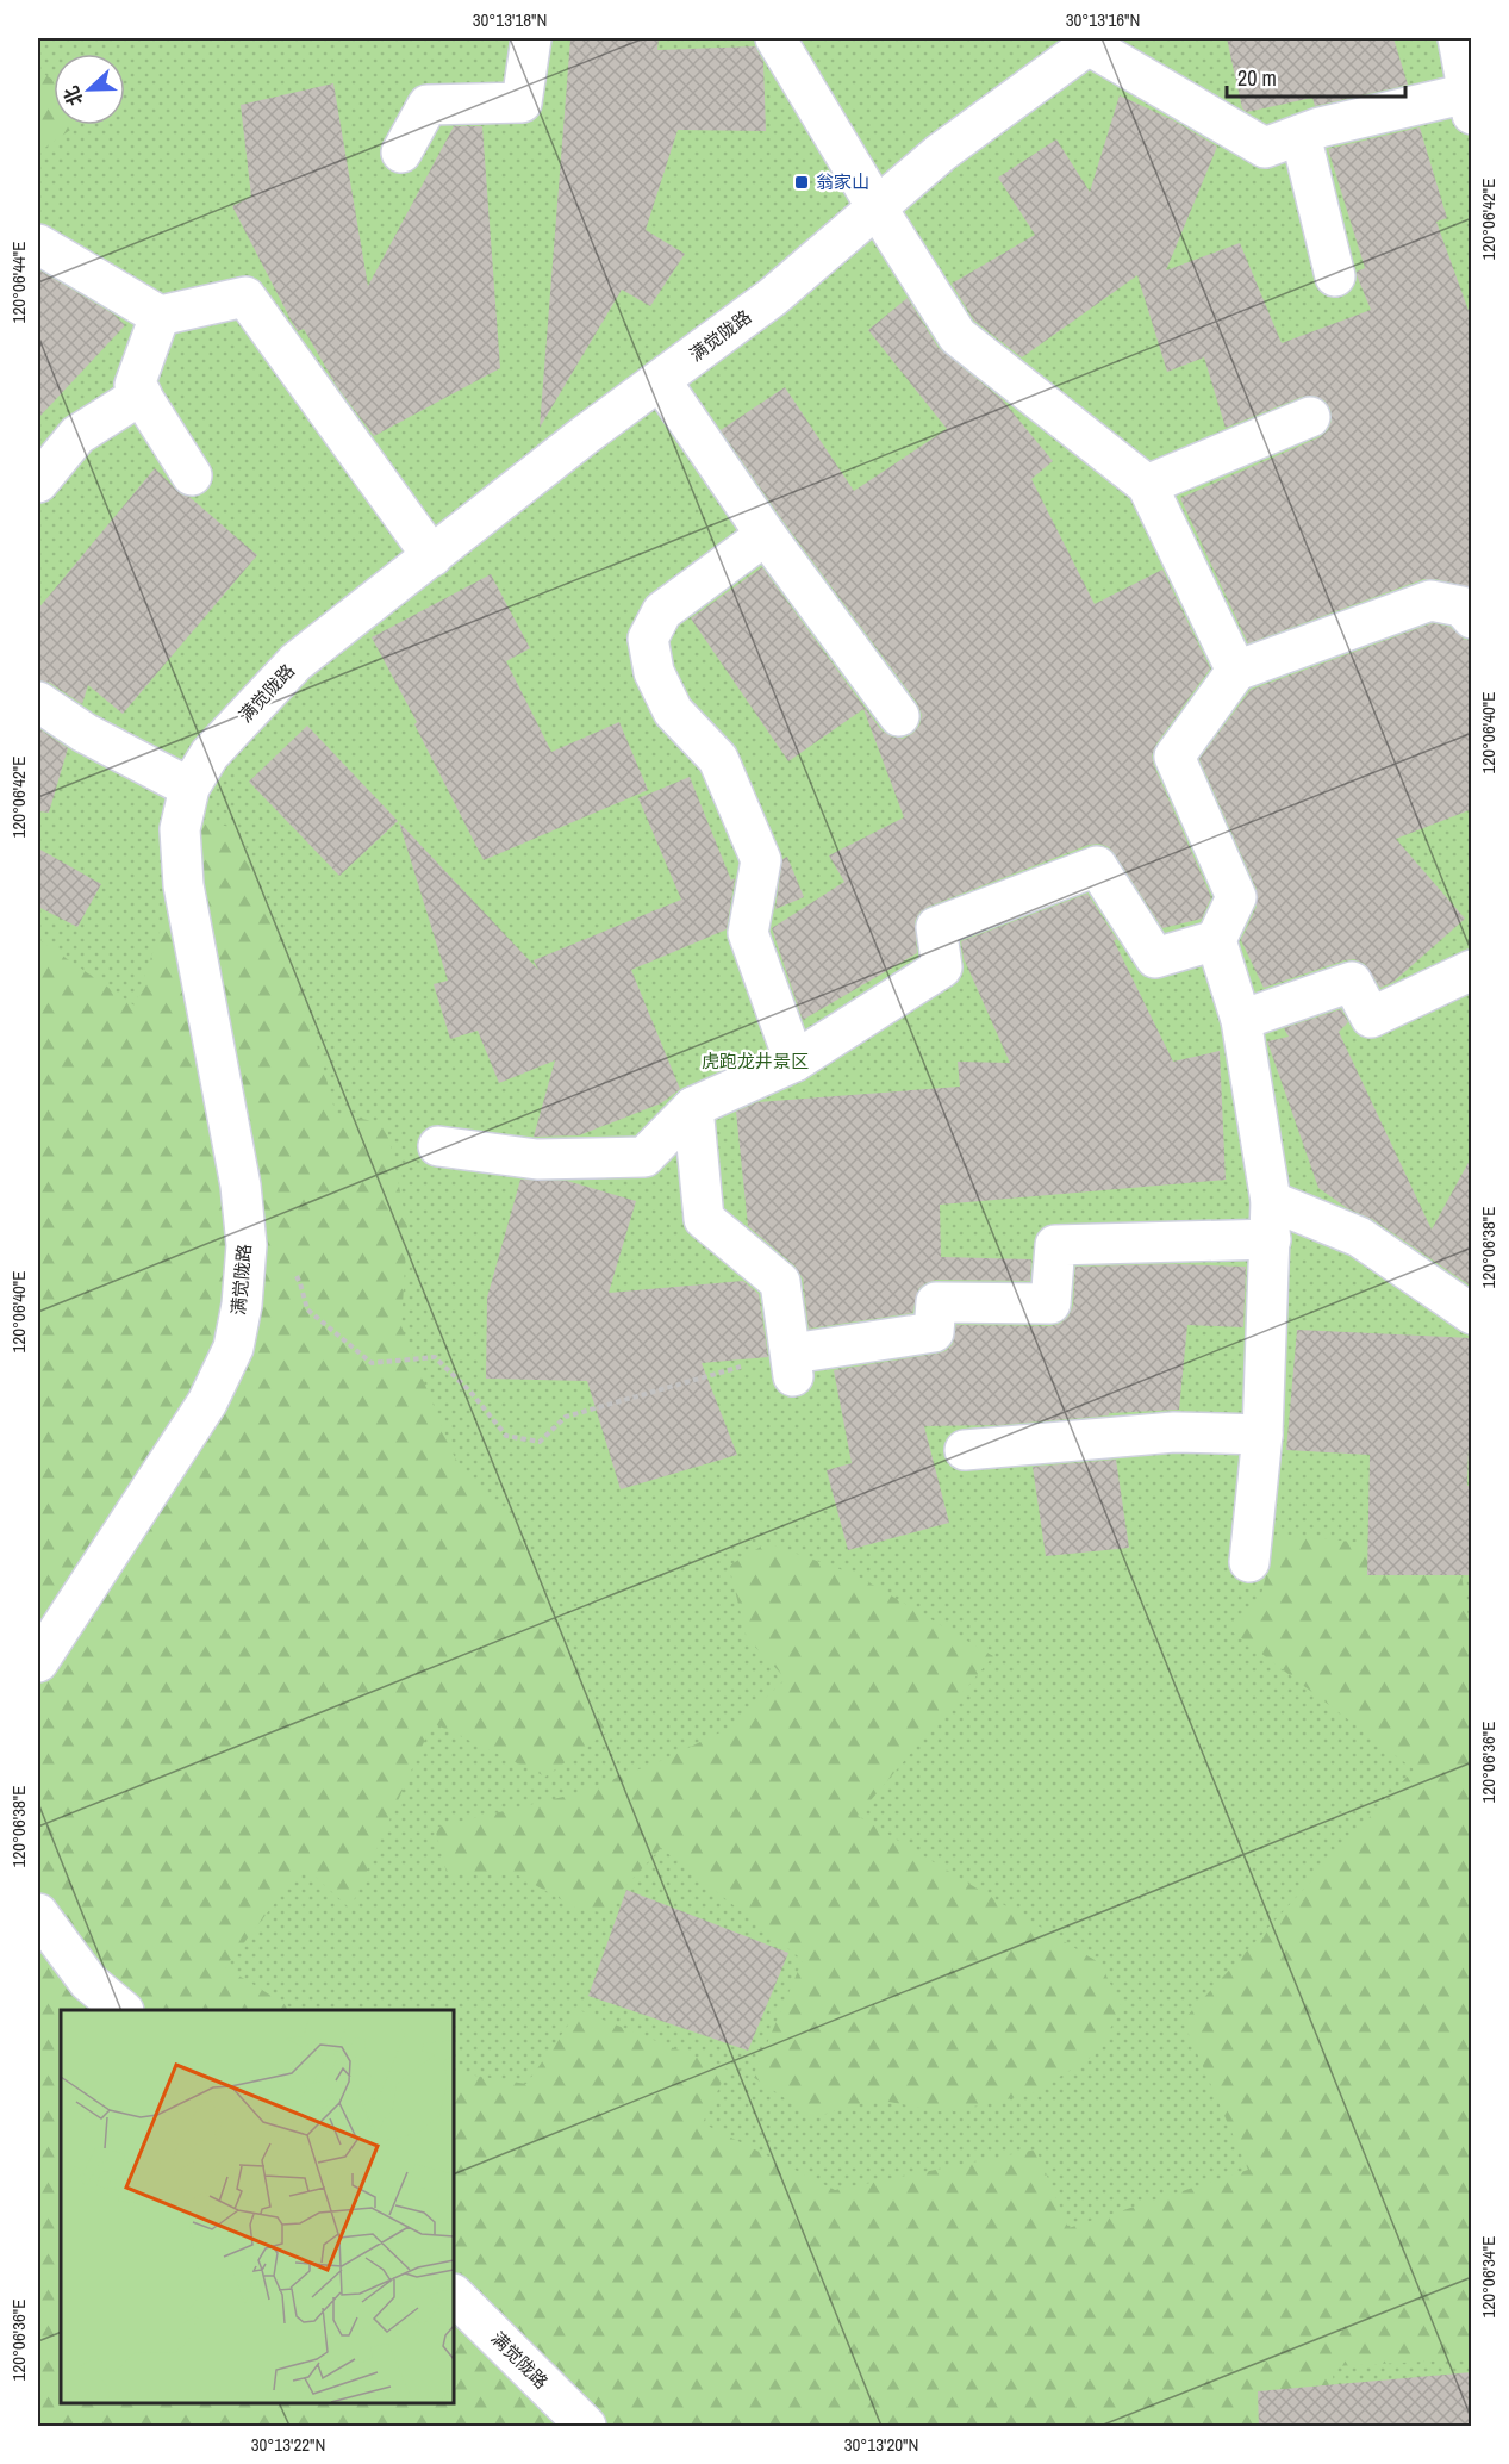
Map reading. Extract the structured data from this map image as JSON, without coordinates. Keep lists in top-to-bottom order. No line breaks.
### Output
{"streets":{"street":["满觉陇路"]},"parks":["虎跑龙井景区"],"places":{"transit":["翁家山"]},"scale_bar":"20 m","north":"left","coordinates":["30°13'18\"N","30°13'16\"N","120°06'42\"E","120°06'44\"E","120°06'40\"E","120°06'38\"E","120°06'36\"E","120°06'34\"E","30°13'22\"N","30°13'20\"N"]}
